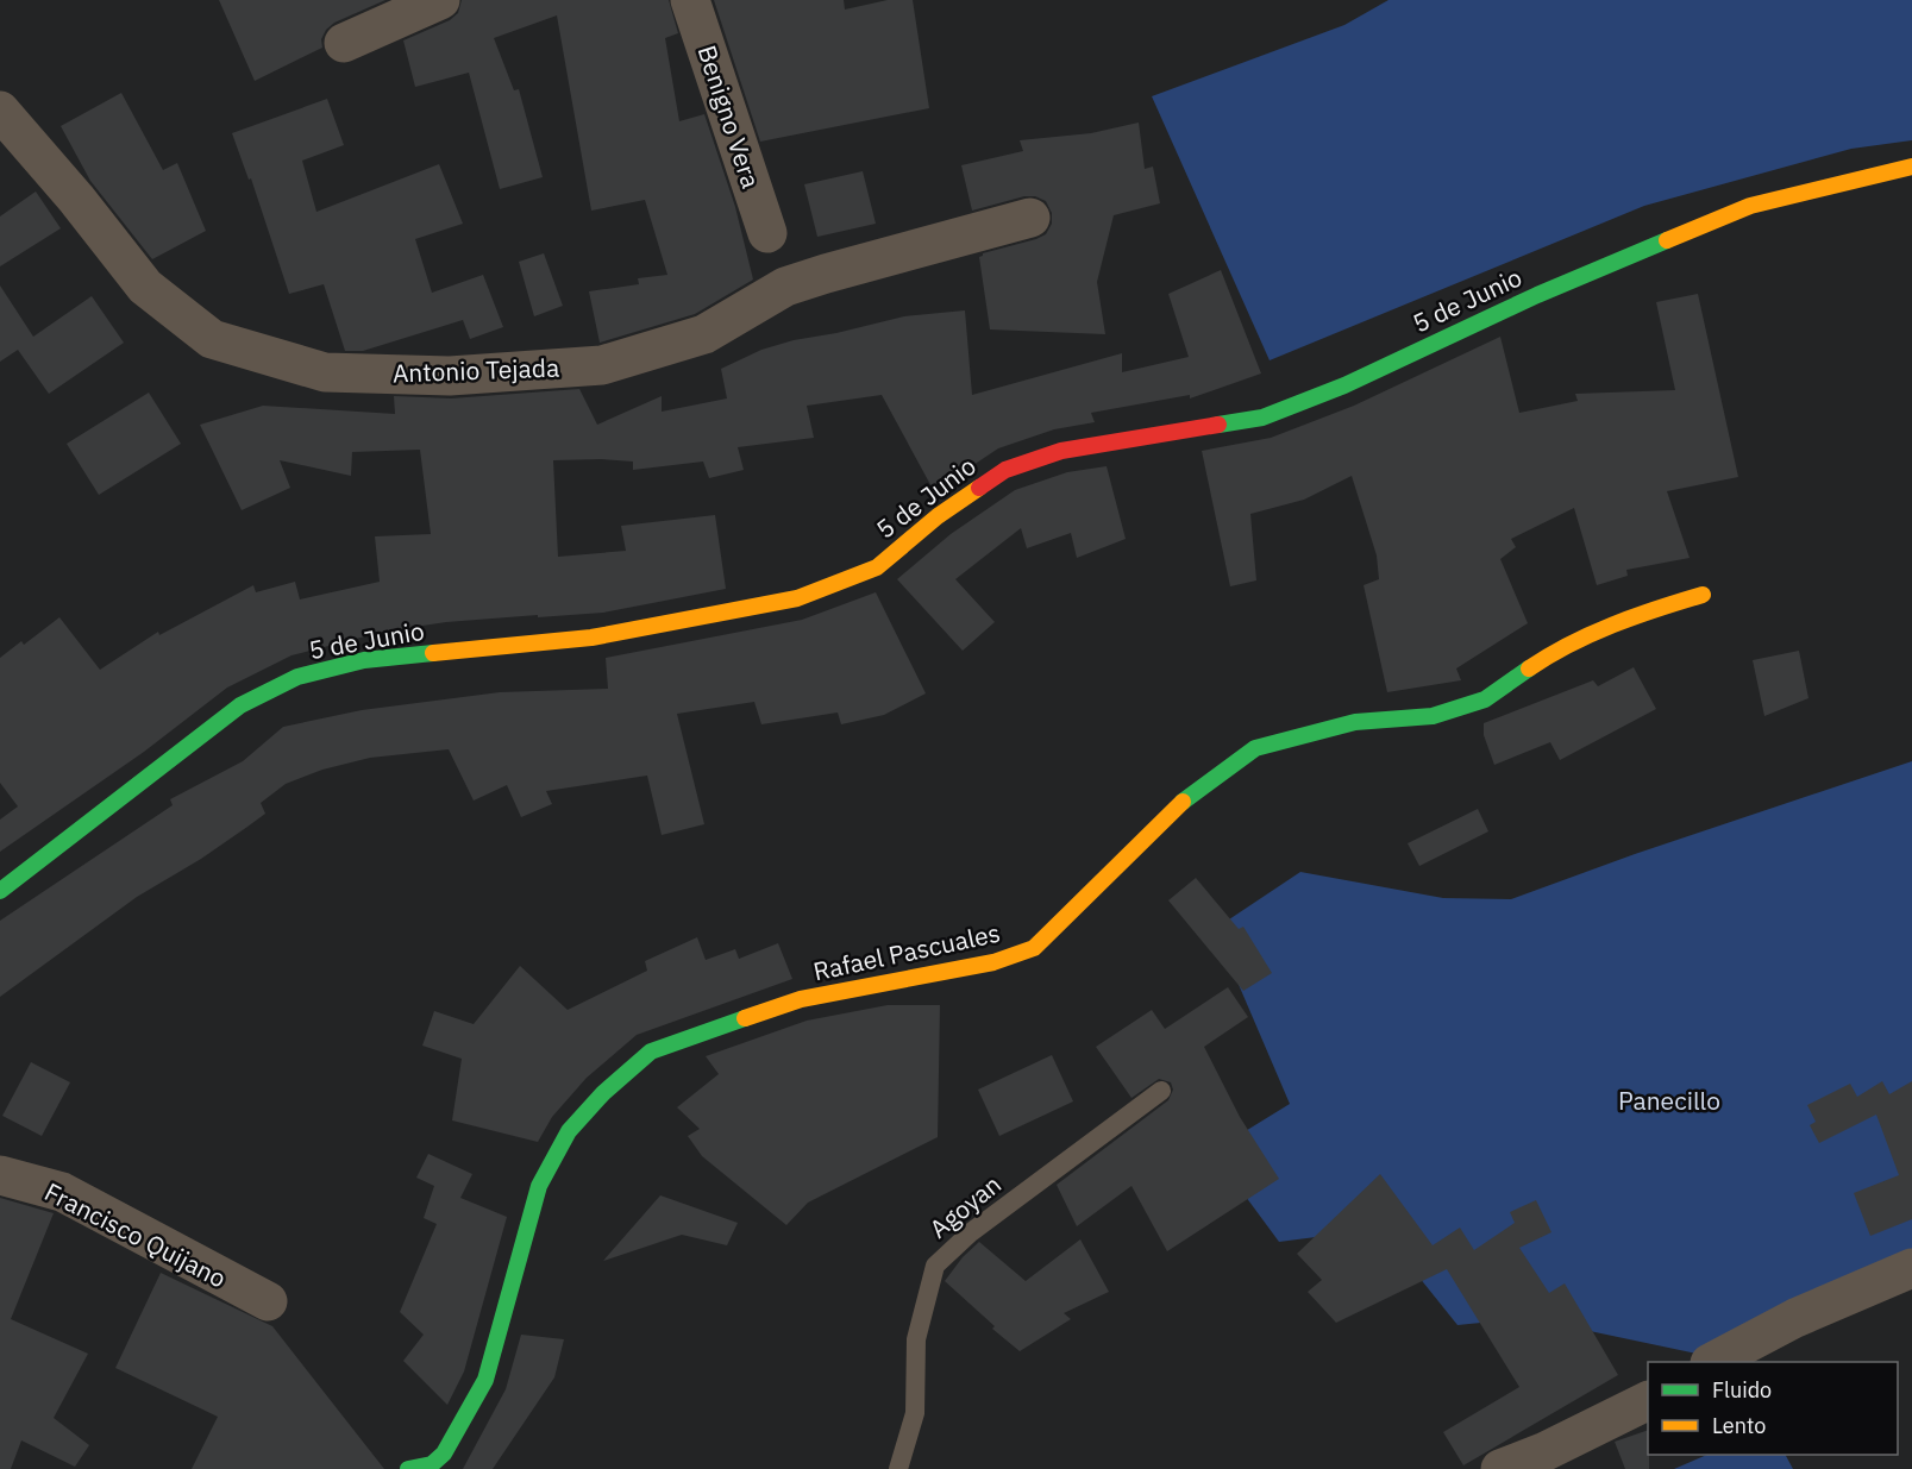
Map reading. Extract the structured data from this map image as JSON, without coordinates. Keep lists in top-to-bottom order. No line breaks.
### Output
{"streets":{"street":["Benigno Vera","5 de Junio","Antonio Tejada","Rafael Pascuales","Francisco Quijano"],"lane":["Agoyan"]},"parks":["Panecillo"],"legend":["Fluido","Lento"]}
